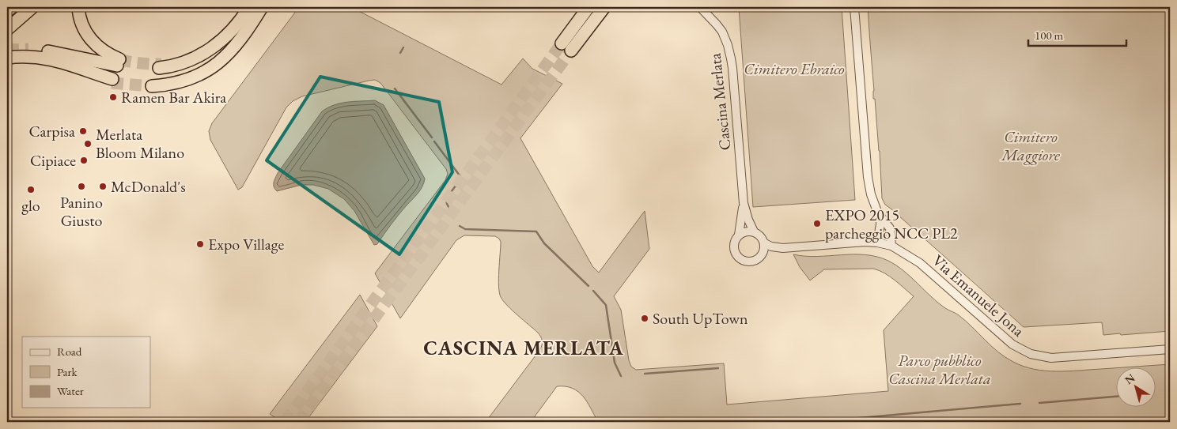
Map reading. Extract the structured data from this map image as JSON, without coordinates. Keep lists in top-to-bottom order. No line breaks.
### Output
{"streets":{"street":["Cascina Merlata","Via Emanuele Jona"]},"districts":["CASCINA MERLATA"],"parks":["Cimitero Ebraico","Cimitero Maggiore","Parco pubblico Cascina Merlata"],"places":["Ramen Bar Akira","Carpisa","Merlata Bloom Milano","Cipiace","Panino Giusto","McDonald's","glo","EXPO 2015 parcheggio NCC PL2","Expo Village","South UpTown"],"legend":["Road","Park","Water"],"scale_bar":"100 m","north":"top left"}
